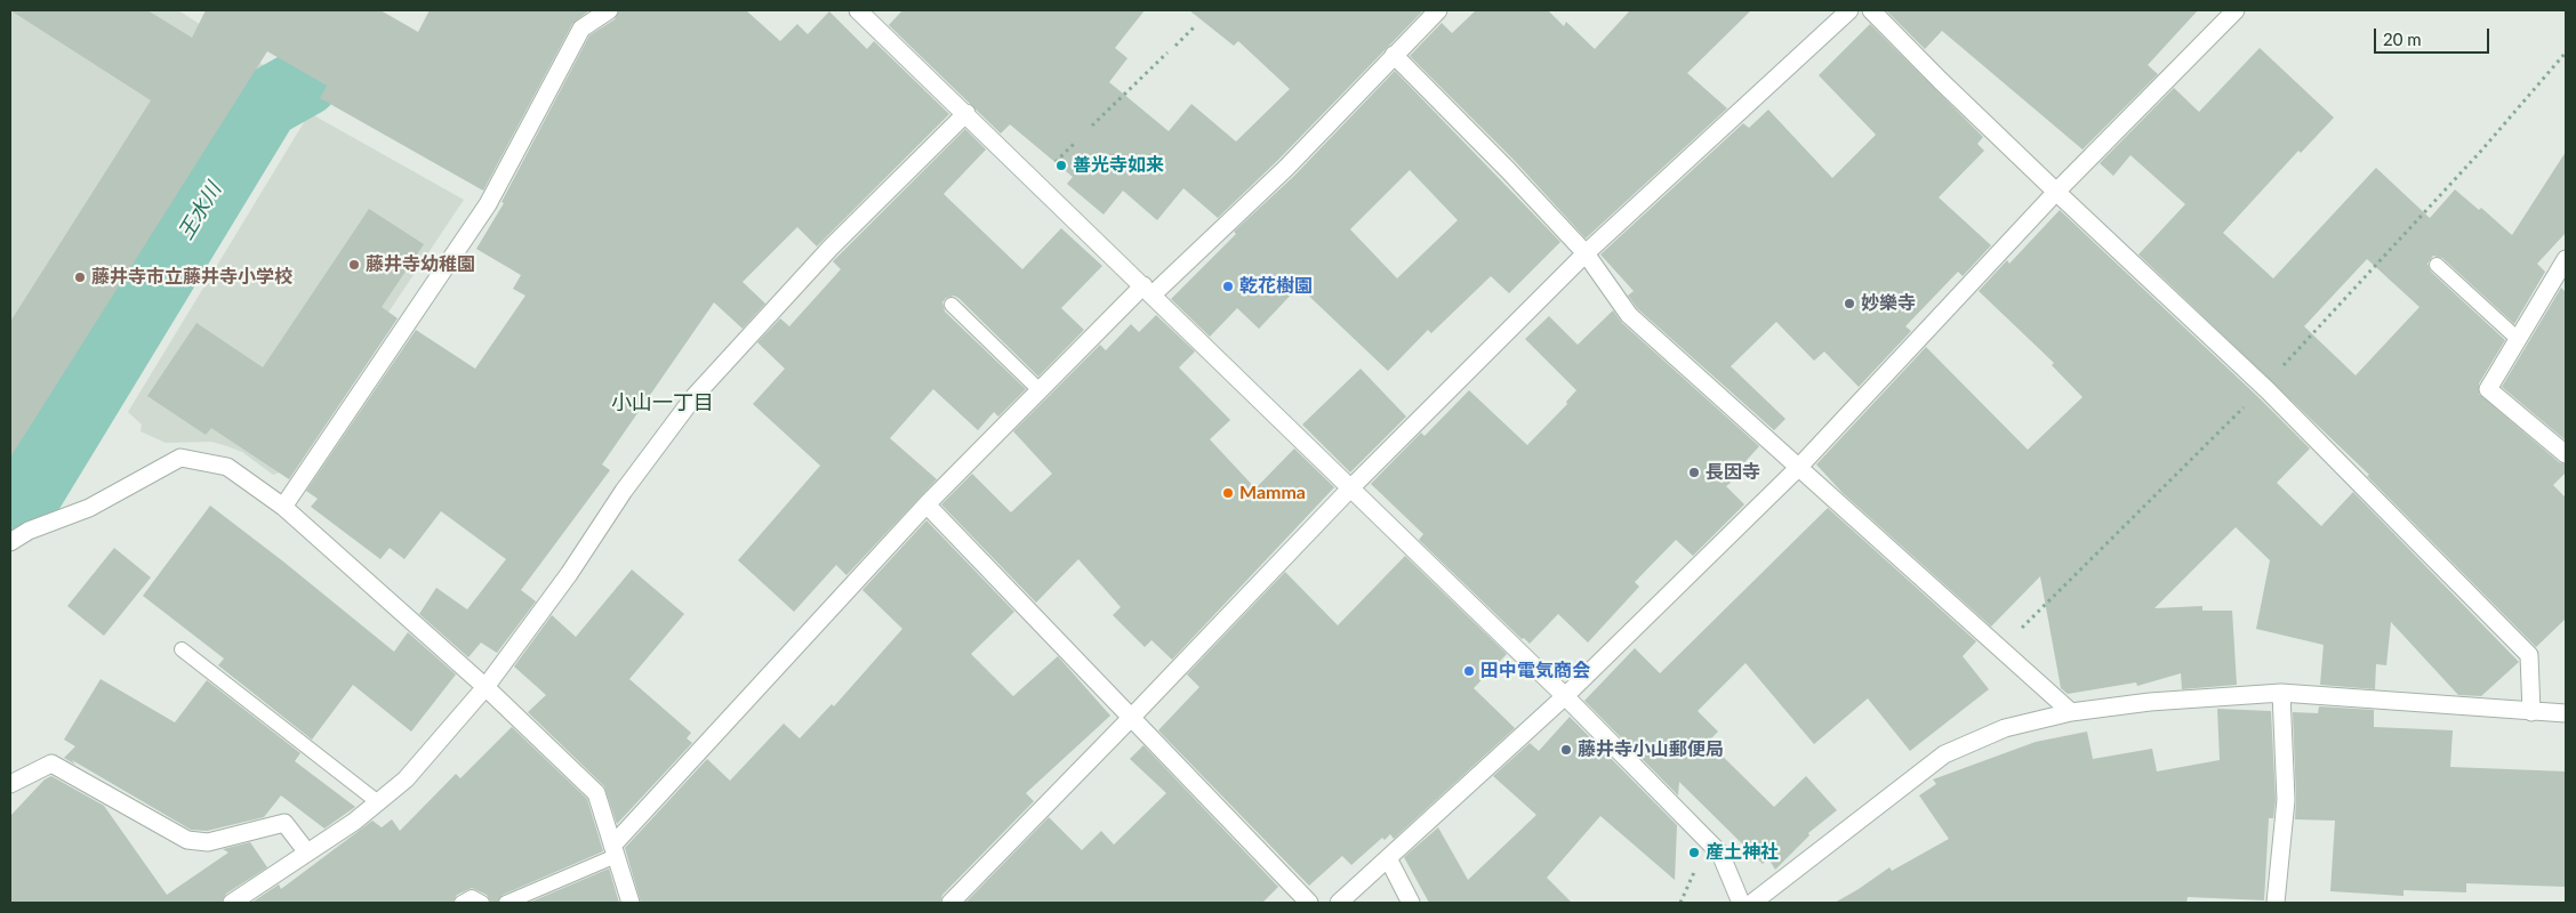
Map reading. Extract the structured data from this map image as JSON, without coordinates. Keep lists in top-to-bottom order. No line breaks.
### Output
{"districts":["小山一丁目"],"water":["王水川"],"places":["善光寺如来","藤井寺幼稚園","藤井寺市立藤井寺小学校","乾花樹園","妙樂寺","長因寺","Mamma","田中電気商会","藤井寺小山郵便局","産土神社"],"scale_bar":"20 m"}
